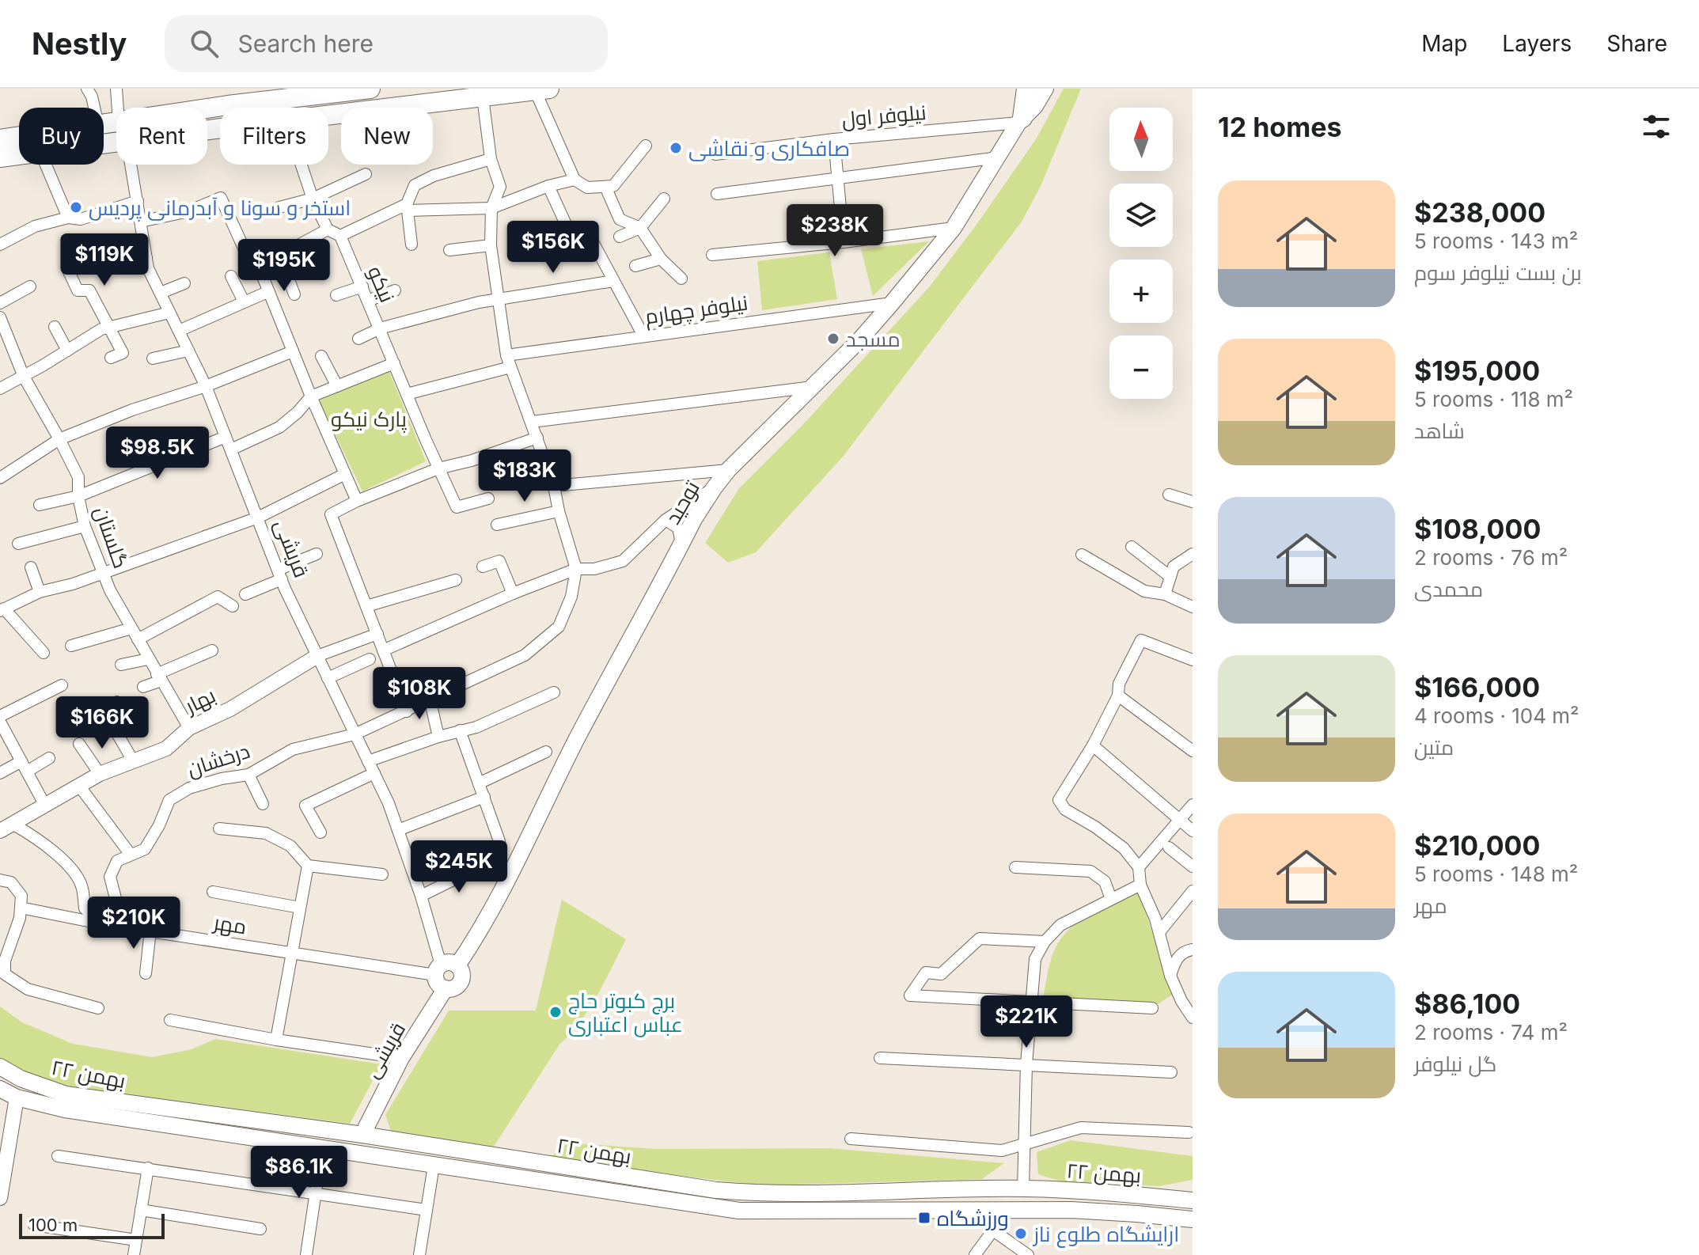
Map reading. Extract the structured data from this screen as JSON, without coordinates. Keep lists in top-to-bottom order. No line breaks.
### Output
{"streets":{"main road":["توحید","قریشی","۲۲ بهمن"],"street":["نیلوفر اول","نیکو","نیلوفر چهارم","گلستان","بهار","درخشان","مهر"]},"crossings":[["نیلوفر اول","توحید"],["نیلوفر چهارم","توحید"],["توحید","قریشی"],["توحید","مهر"],["گلستان","بهار"],["قریشی","بهار"],["قریشی","درخشان"],["قریشی","مهر"],["قریشی","۲۲ بهمن"],["درخشان","مهر"]],"parks":["پارک نیکو"],"places":{"other":["صافکاری و نقاشی","استخر و سونا و آبدرمانی پردیس","مسجد","برج کبوتر حاج عباس اعتباری","ارایشگاه طلوع ناز"],"transit":["ورزشگاه"]},"scale_bar":"100 m","north":"top","page":{"header":"Nestly","search":"Search here","nav":["Map","Layers","Share"],"heading":"12 homes","map_buttons":["+","−"],"chip":["Buy","Rent","Filters","New"],"list":[{"name":"$238,000","note":"5 rooms · 143 m² · بن بست نیلوفر سوم"},{"name":"$195,000","note":"5 rooms · 118 m² · شاهد"},{"name":"$108,000","note":"2 rooms · 76 m² · محمدی"},{"name":"$166,000","note":"4 rooms · 104 m² · متین"},{"name":"$210,000","note":"5 rooms · 148 m² · مهر"},{"name":"$86,100","note":"2 rooms · 74 m² · گل نیلوفر"}],"price":["$238K","$156K","$119K","$195K","$98.5K","$183K","$108K","$166K","$245K","$210K","$221K","$86.1K"],"scale":"100 m"}}
